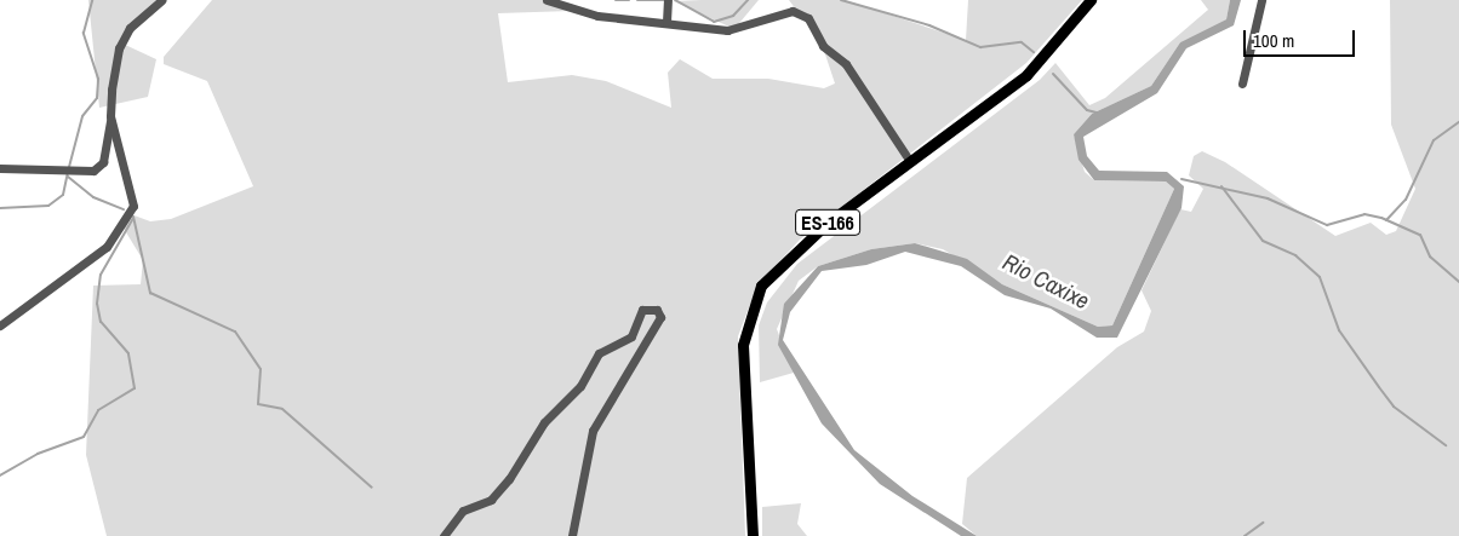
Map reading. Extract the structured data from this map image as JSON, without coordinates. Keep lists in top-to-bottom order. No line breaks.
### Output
{"streets":{"main road":["ES-166"]},"water":["Rio Caxixe"],"scale_bar":"100 m"}
